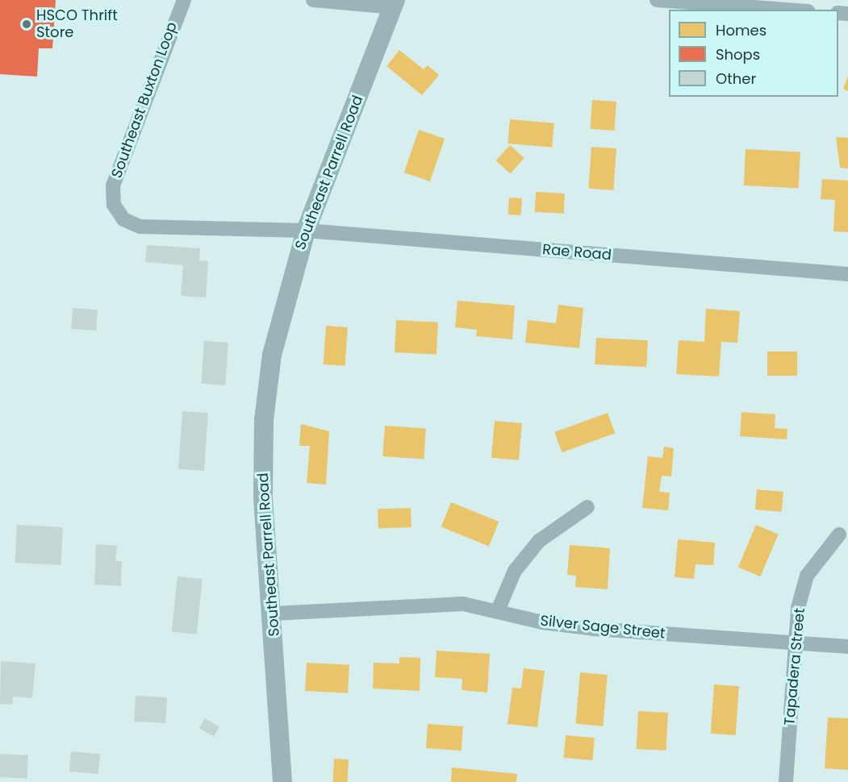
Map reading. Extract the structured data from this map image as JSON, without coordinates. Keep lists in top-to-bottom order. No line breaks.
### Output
{"streets":{"street":["Southeast Buxton Loop","Southeast Parrell Road","Rae Road","Silver Sage Street","Tapadera Street"]},"crossings":[["Southeast Buxton Loop","Southeast Parrell Road"],["Southeast Buxton Loop","Rae Road"],["Southeast Parrell Road","Rae Road"],["Southeast Parrell Road","Silver Sage Street"],["Silver Sage Street","Tapadera Street"]],"places":["HSCO Thrift Store"],"legend":["Homes","Shops","Other"]}
